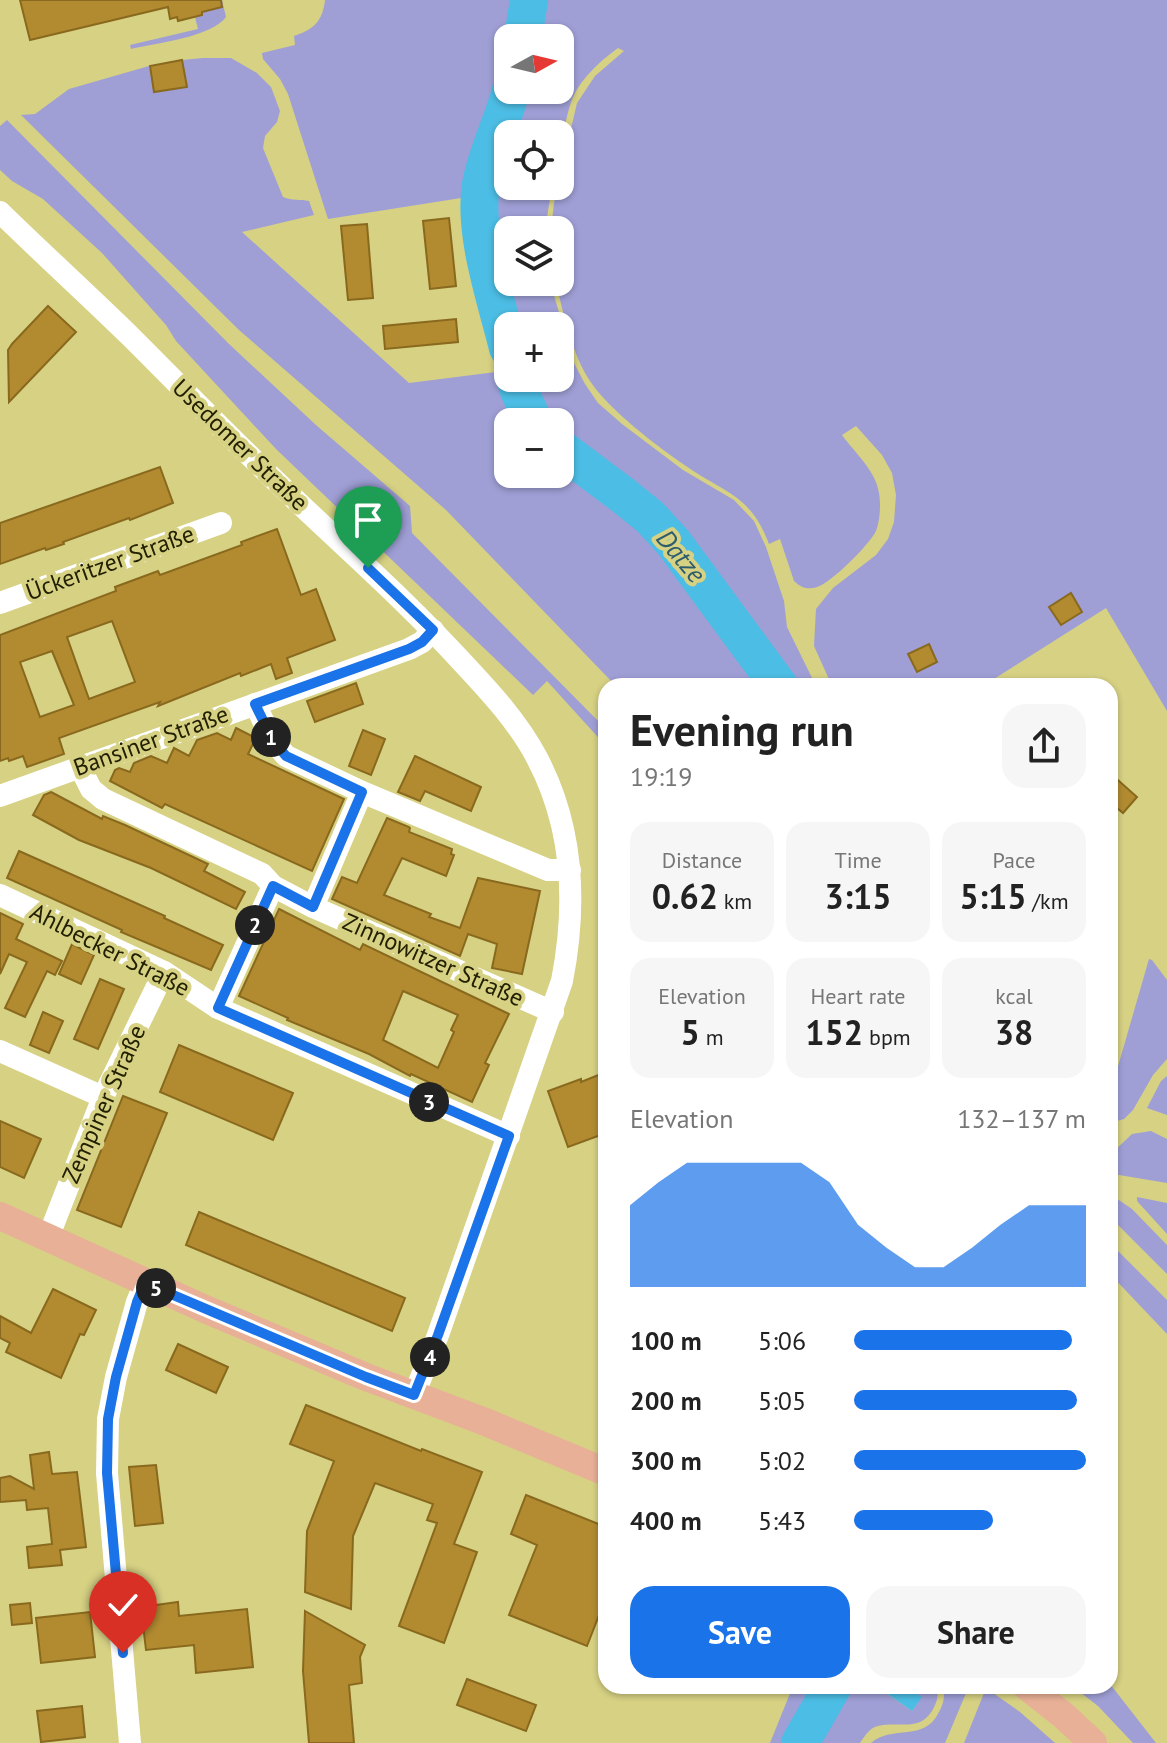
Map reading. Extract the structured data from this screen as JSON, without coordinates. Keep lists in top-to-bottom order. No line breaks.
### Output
{"streets":{"street":["Usedomer Straße","Ückeritzer Straße","Bansiner Straße","Ahlbecker Straße","Zinnowitzer Straße","Zempiner Straße"]},"crossings":[["Usedomer Straße","Bansiner Straße"],["Usedomer Straße","Ahlbecker Straße"],["Usedomer Straße","Zinnowitzer Straße"],["Bansiner Straße","Zinnowitzer Straße"],["Ahlbecker Straße","Zinnowitzer Straße"],["Ahlbecker Straße","Zempiner Straße"]],"water":["Datze"],"north":"right","page":{"map_buttons":["+","−"],"heading":["Evening run","19:19"],"pins":["1","2","3","5","4"],"stats":[["Distance","0.62 km"],["Time","3:15"],["Pace","5:15 /km"],["Elevation","5 m"],["Heart rate","152 bpm"],["kcal","38"]],"chart":["Elevation","132–137 m"],"list":[{"name":"100 m","note":"5:06"},{"name":"200 m","note":"5:05"},{"name":"300 m","note":"5:02"},{"name":"400 m","note":"5:43"}],"buttons":["Save","Share"]}}
